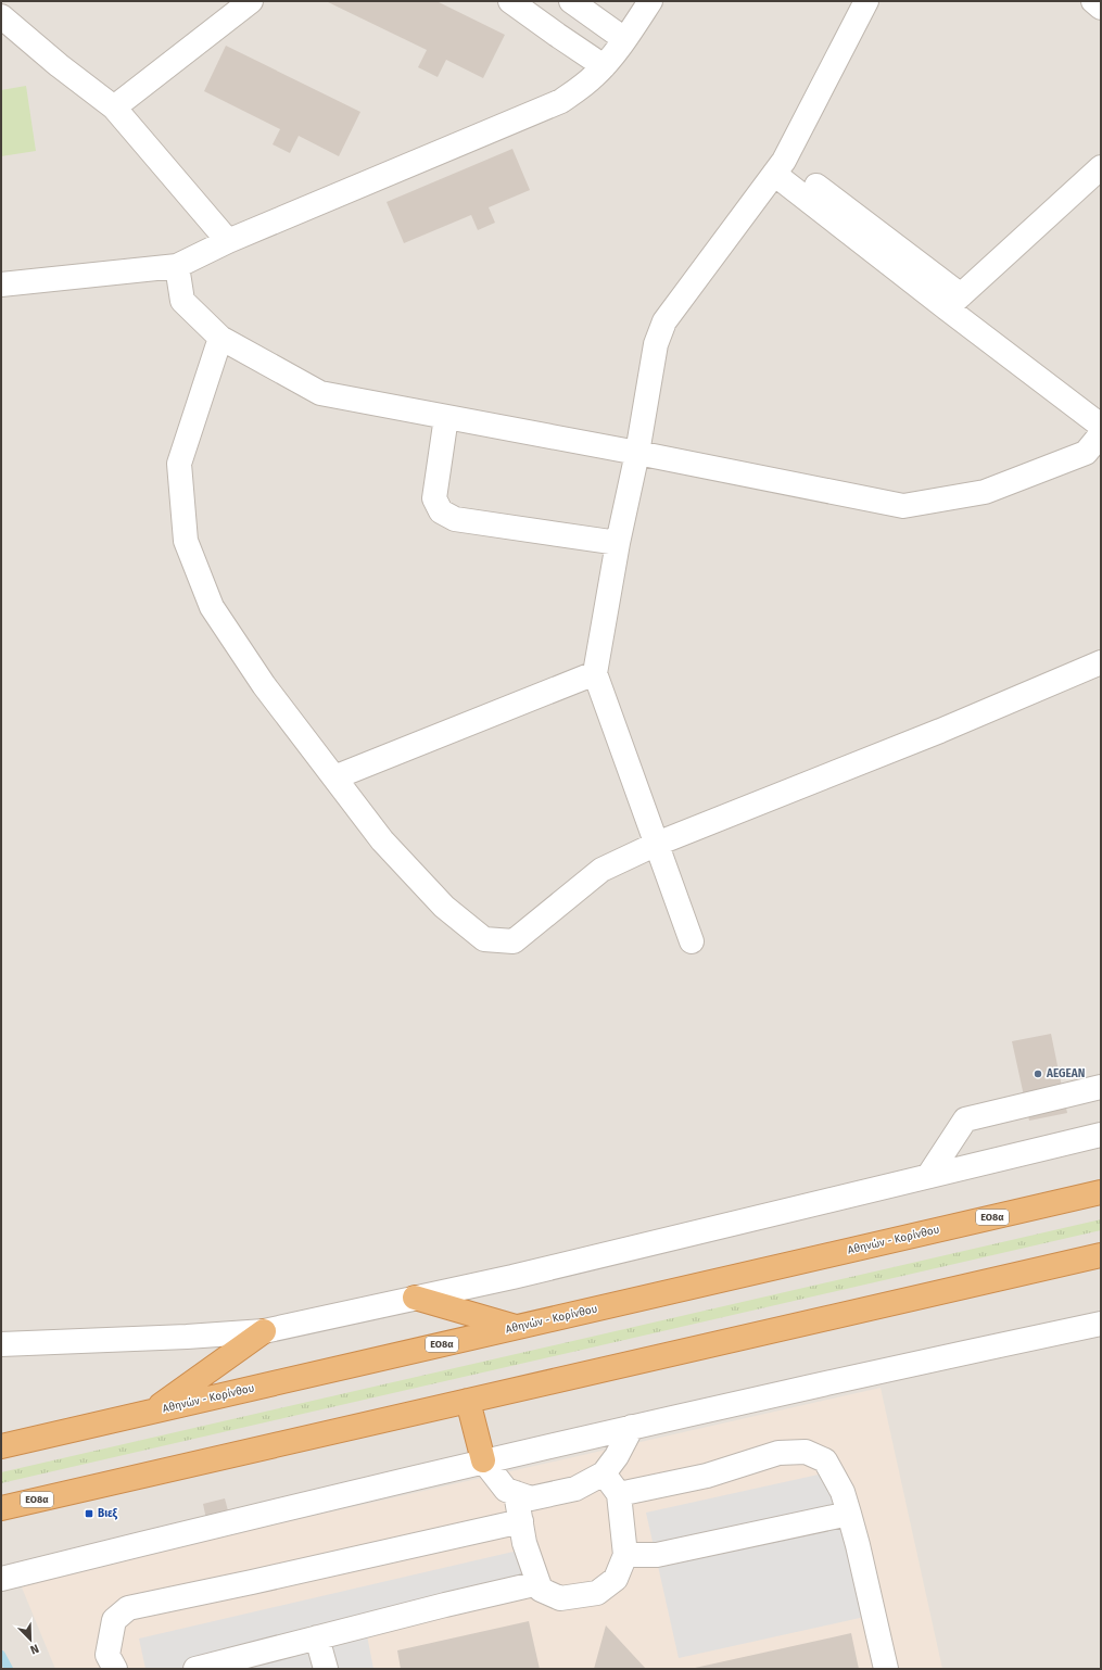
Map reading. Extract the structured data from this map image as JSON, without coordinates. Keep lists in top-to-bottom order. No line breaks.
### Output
{"streets":{"highway":["ΕΟ8α","Αθηνών - Κορίνθου"]},"places":{"other":["AEGEAN"],"transit":["Βιεξ"]},"north":"bottom right"}
